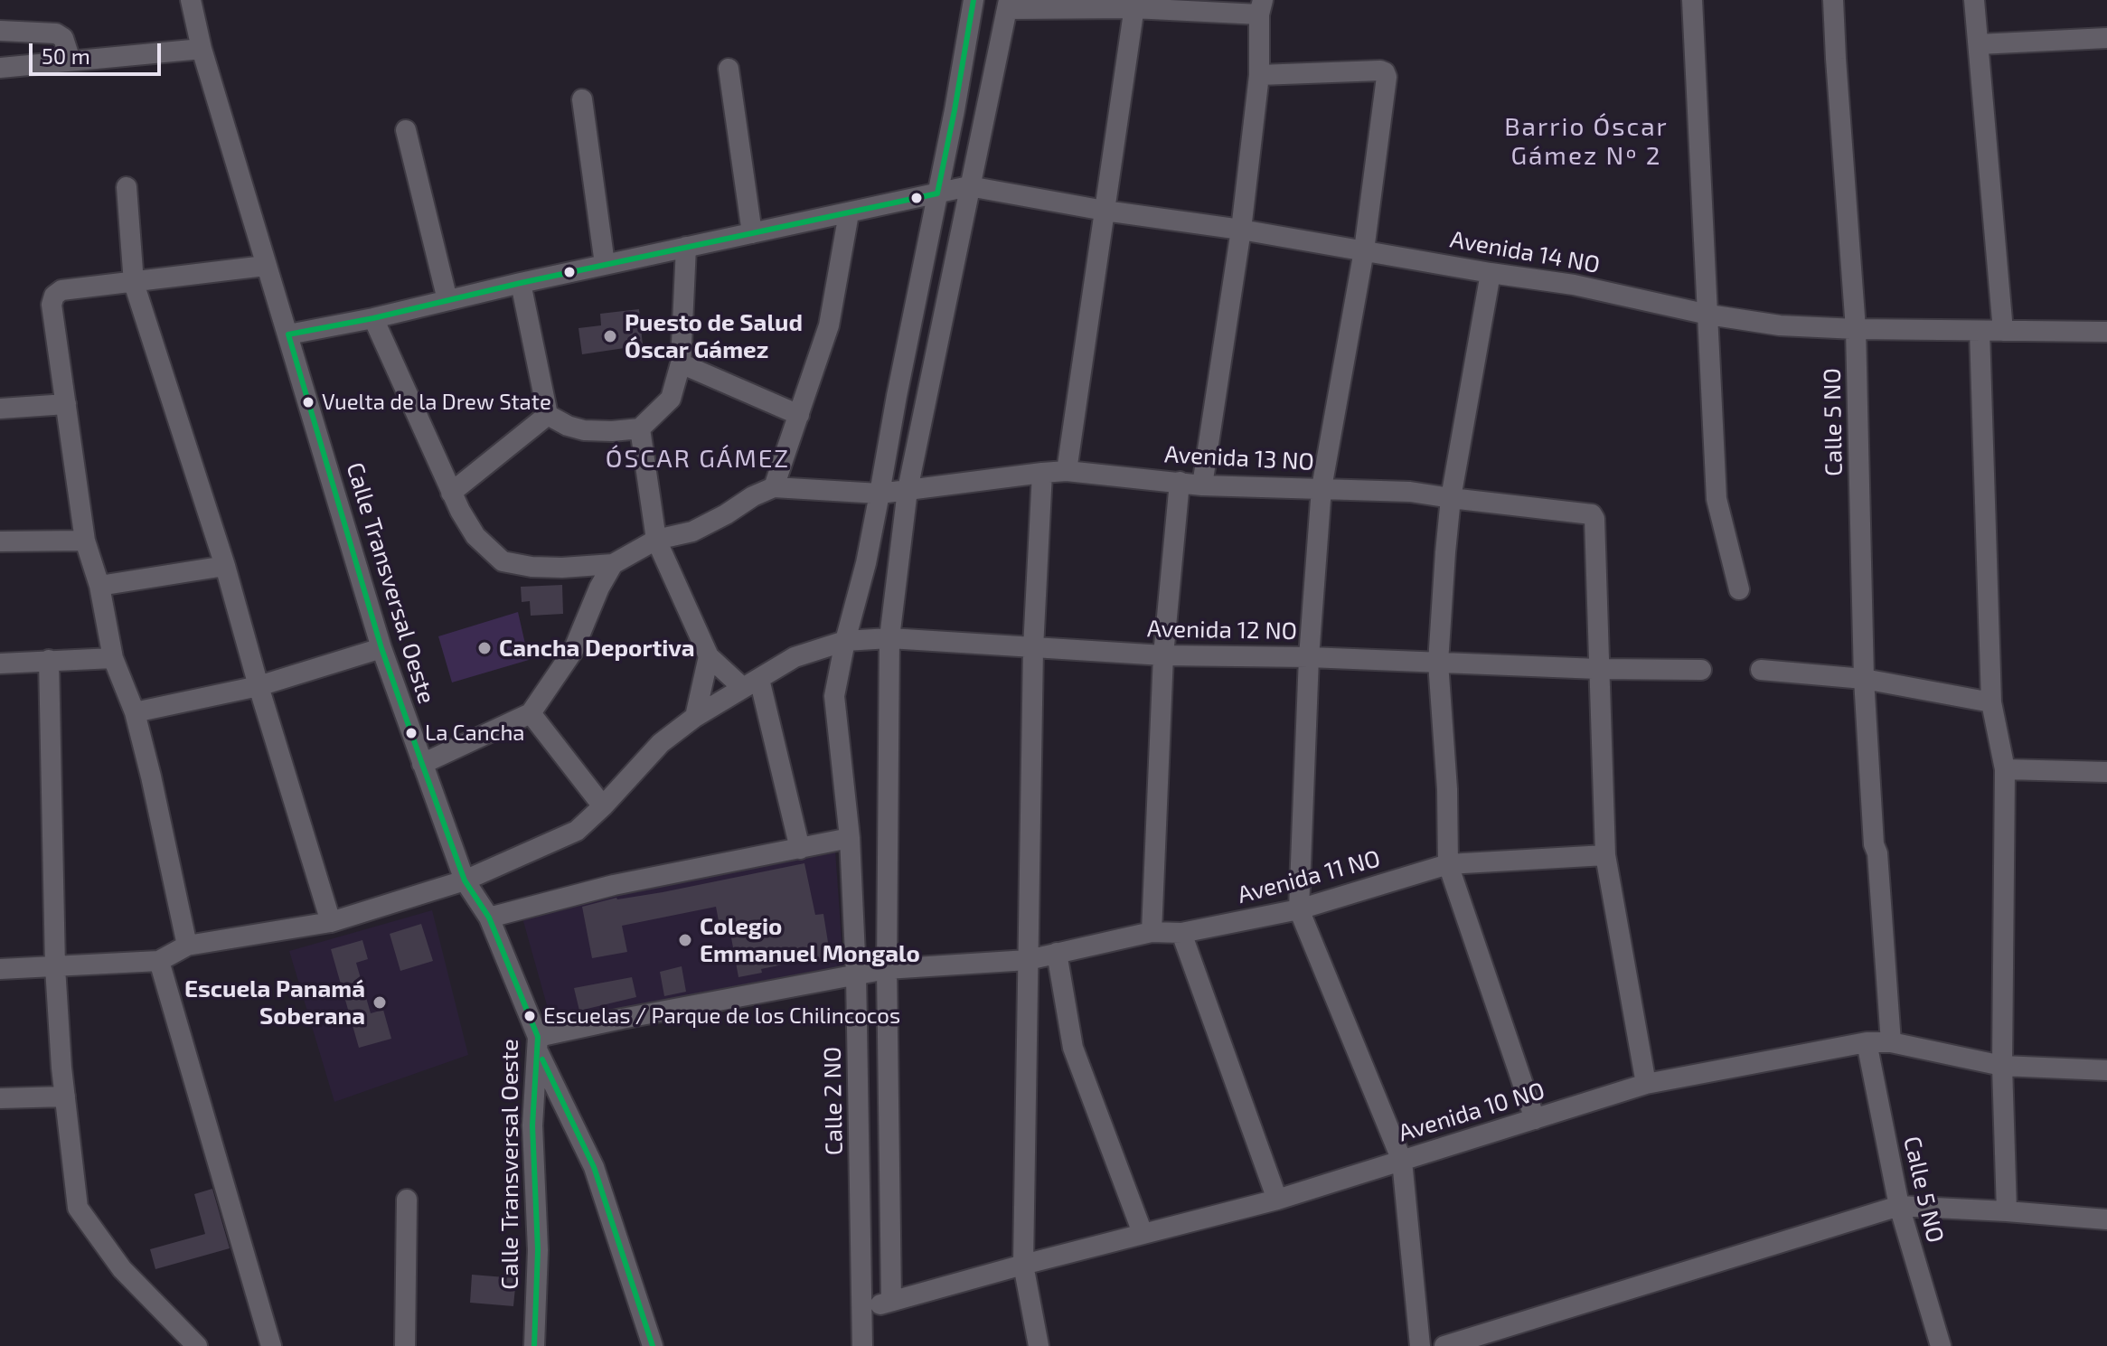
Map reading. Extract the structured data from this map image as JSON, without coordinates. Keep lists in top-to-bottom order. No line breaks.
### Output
{"streets":{"street":["Avenida 14 NO","Calle 5 NO","Avenida 13 NO","Calle Transversal Oeste","Avenida 12 NO","Avenida 11 NO","Calle 2 NO","Avenida 10 NO"]},"crossings":[["Avenida 14 NO","Calle 5 NO"],["Avenida 14 NO","Calle Transversal Oeste"],["Avenida 14 NO","Calle 2 NO"],["Calle 5 NO","Avenida 10 NO"],["Avenida 13 NO","Avenida 12 NO"],["Avenida 13 NO","Calle 2 NO"],["Calle Transversal Oeste","Avenida 12 NO"],["Calle Transversal Oeste","Avenida 11 NO"],["Avenida 12 NO","Calle 2 NO"],["Avenida 11 NO","Calle 2 NO"],["Calle 2 NO","Avenida 10 NO"]],"districts":["Barrio Óscar Gámez Nº 2","ÓSCAR GÁMEZ"],"places":["Puesto de Salud Óscar Gámez","Vuelta de la Drew State","Cancha Deportiva","La Cancha","Colegio Emmanuel Mongalo","Escuela Panamá Soberana","Escuelas / Parque de los Chilincocos"],"scale_bar":"50 m"}
